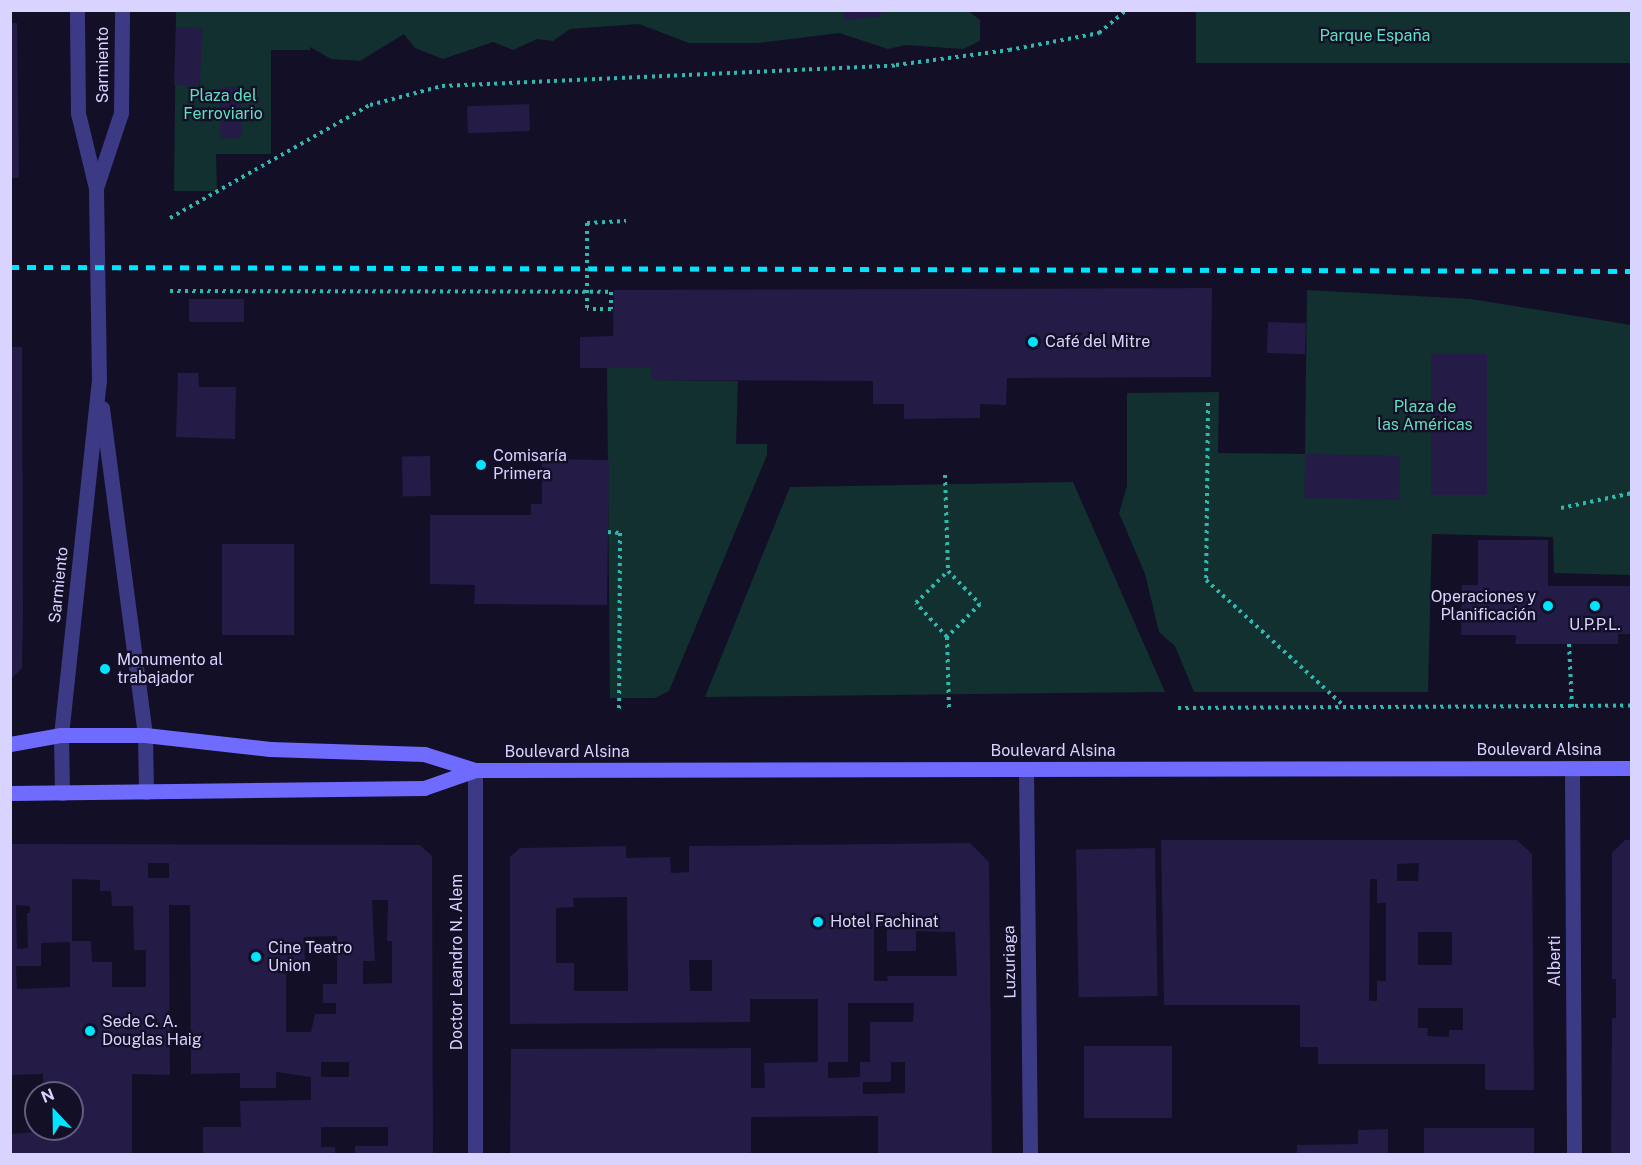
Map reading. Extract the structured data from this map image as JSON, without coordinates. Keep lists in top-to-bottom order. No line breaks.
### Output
{"streets":{"main road":["Boulevard Alsina"],"street":["Sarmiento","Alberti","Doctor Leandro N. Alem","Luzuriaga"]},"crossings":[["Sarmiento","Boulevard Alsina"],["Boulevard Alsina","Alberti"],["Boulevard Alsina","Doctor Leandro N. Alem"],["Boulevard Alsina","Luzuriaga"]],"parks":["Parque España","Plaza del Ferroviario","Plaza de las Américas"],"places":["Café del Mitre","Comisaría Primera","Operaciones y Planificación","U.P.P.L.","Monumento al trabajador","Hotel Fachinat","Cine Teatro Union","Sede C. A. Douglas Haig"],"north":"top"}
